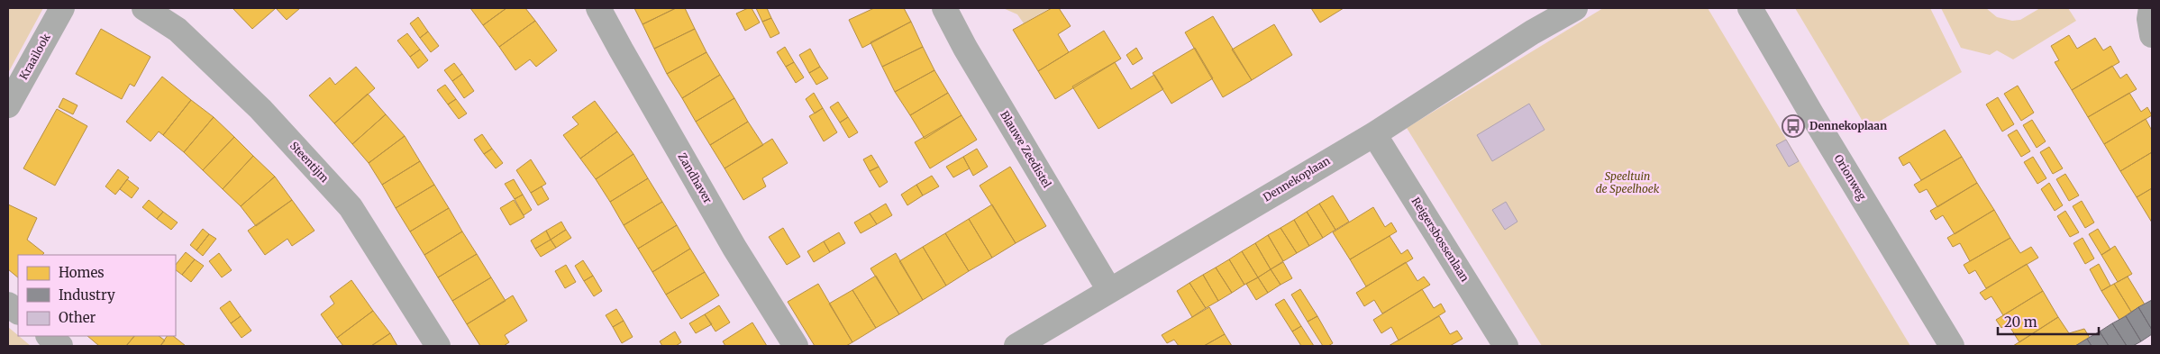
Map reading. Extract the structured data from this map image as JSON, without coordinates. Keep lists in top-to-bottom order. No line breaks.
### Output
{"streets":{"street":["Kraailook","Blauwe Zeedistel","Steentijm","Orionweg","Zandhaver","Dennekoplaan","Reigersbossenlaan"]},"crossings":[["Blauwe Zeedistel","Dennekoplaan"],["Dennekoplaan","Reigersbossenlaan"]],"parks":["Speeltuin de Speelhoek"],"places":{"bus stop":["Dennekoplaan"]},"legend":["Homes","Industry","Other"],"scale_bar":"20 m"}
